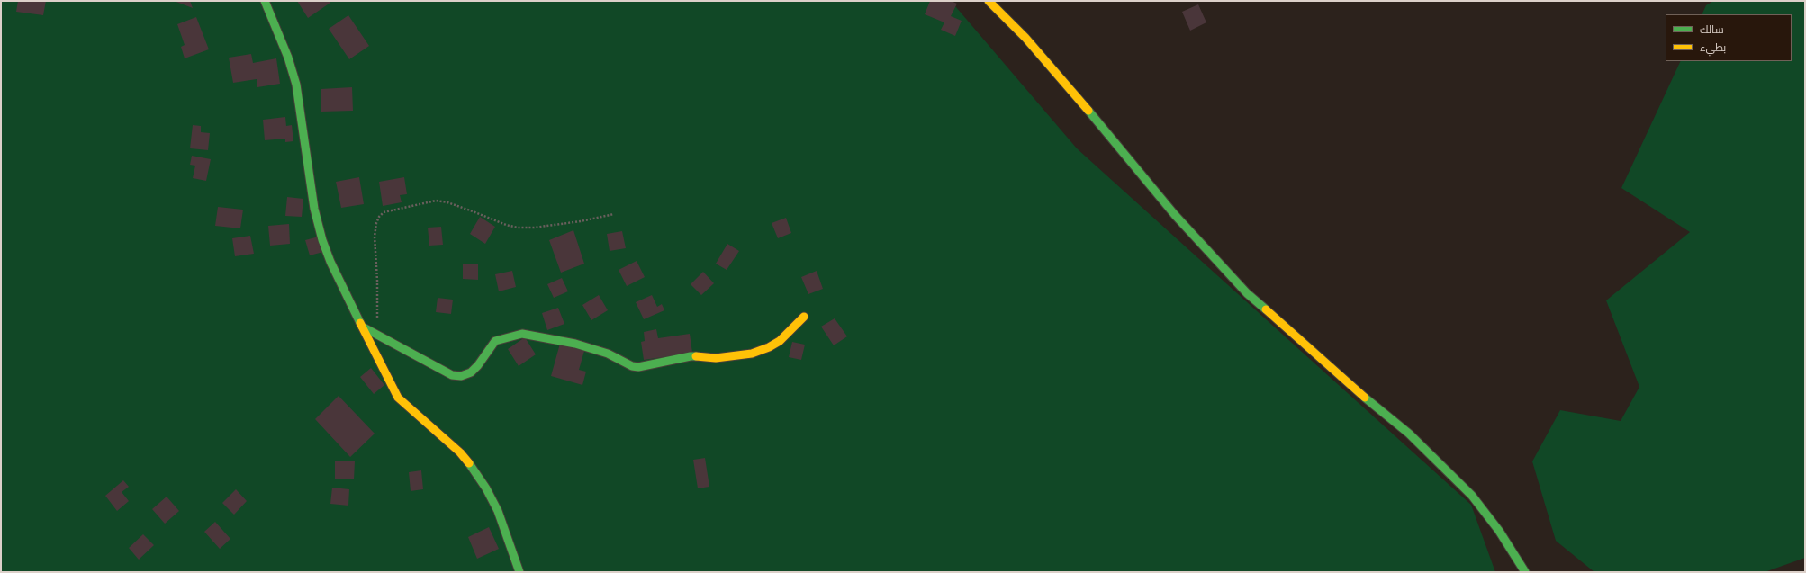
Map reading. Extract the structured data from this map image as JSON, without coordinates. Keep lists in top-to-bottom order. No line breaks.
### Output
{"legend":["سالك","بطيء"]}
